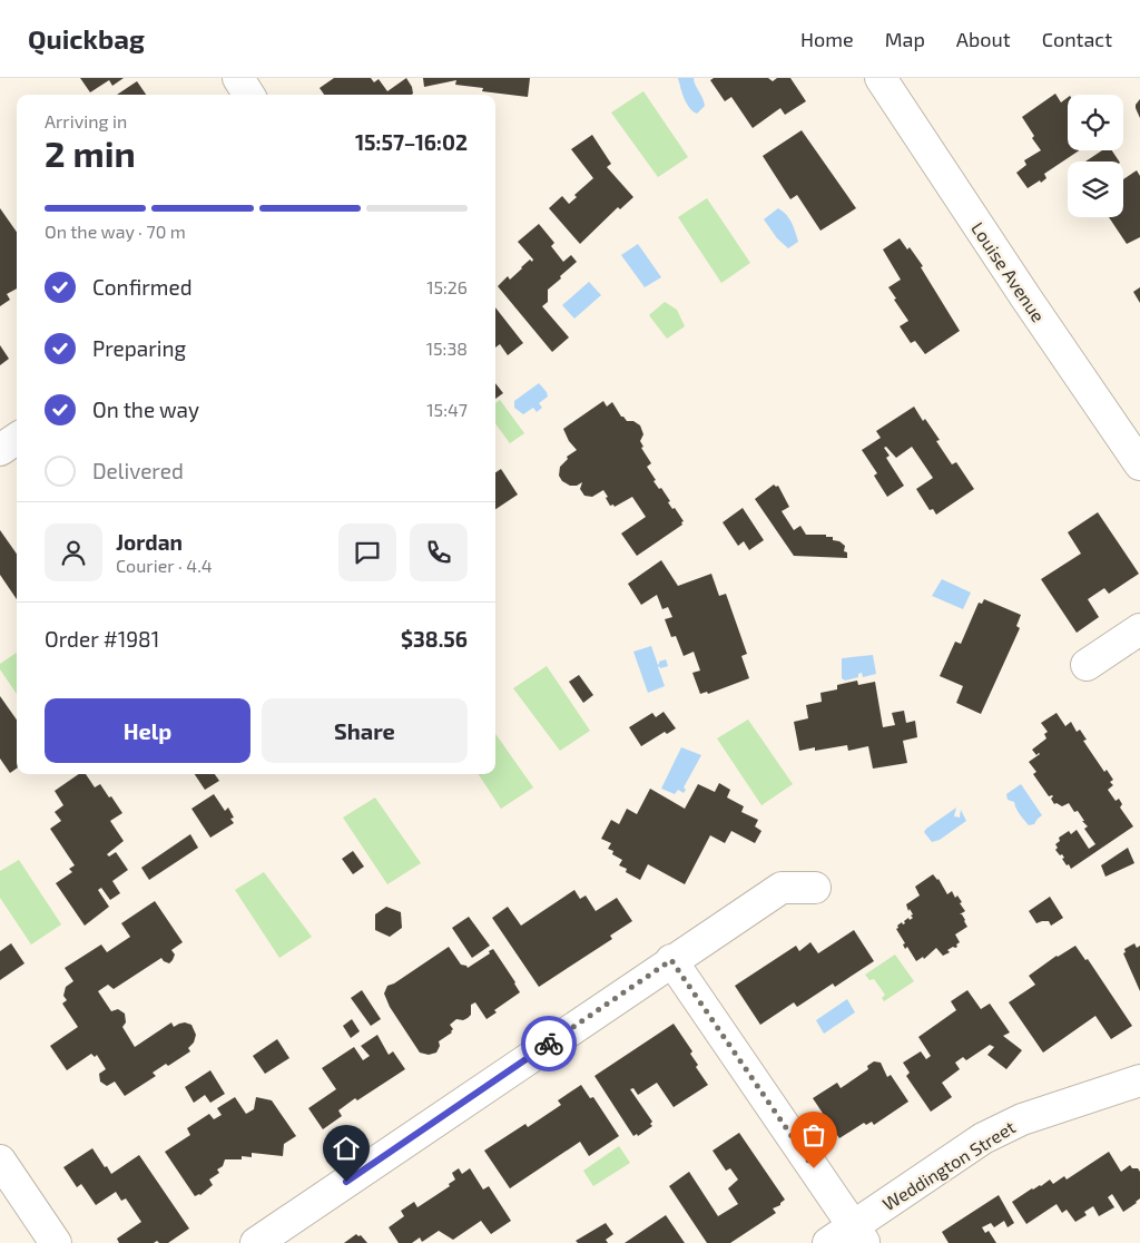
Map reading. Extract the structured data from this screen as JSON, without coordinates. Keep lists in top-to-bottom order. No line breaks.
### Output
{"streets":{"street":["Louise Avenue","Weddington Street"]},"page":{"header":"Quickbag","nav":["Home","Map","About","Contact"],"heading":["2 min","Arriving in","15:57–16:02"],"panel":["Jordan","Courier · 4.4","Order #1981","$38.56"],"bar":"On the way · 70 m","list":[["Confirmed","15:26"],["Preparing","15:38"],["On the way","15:47"],"Delivered"],"buttons":["Help","Share"]}}
